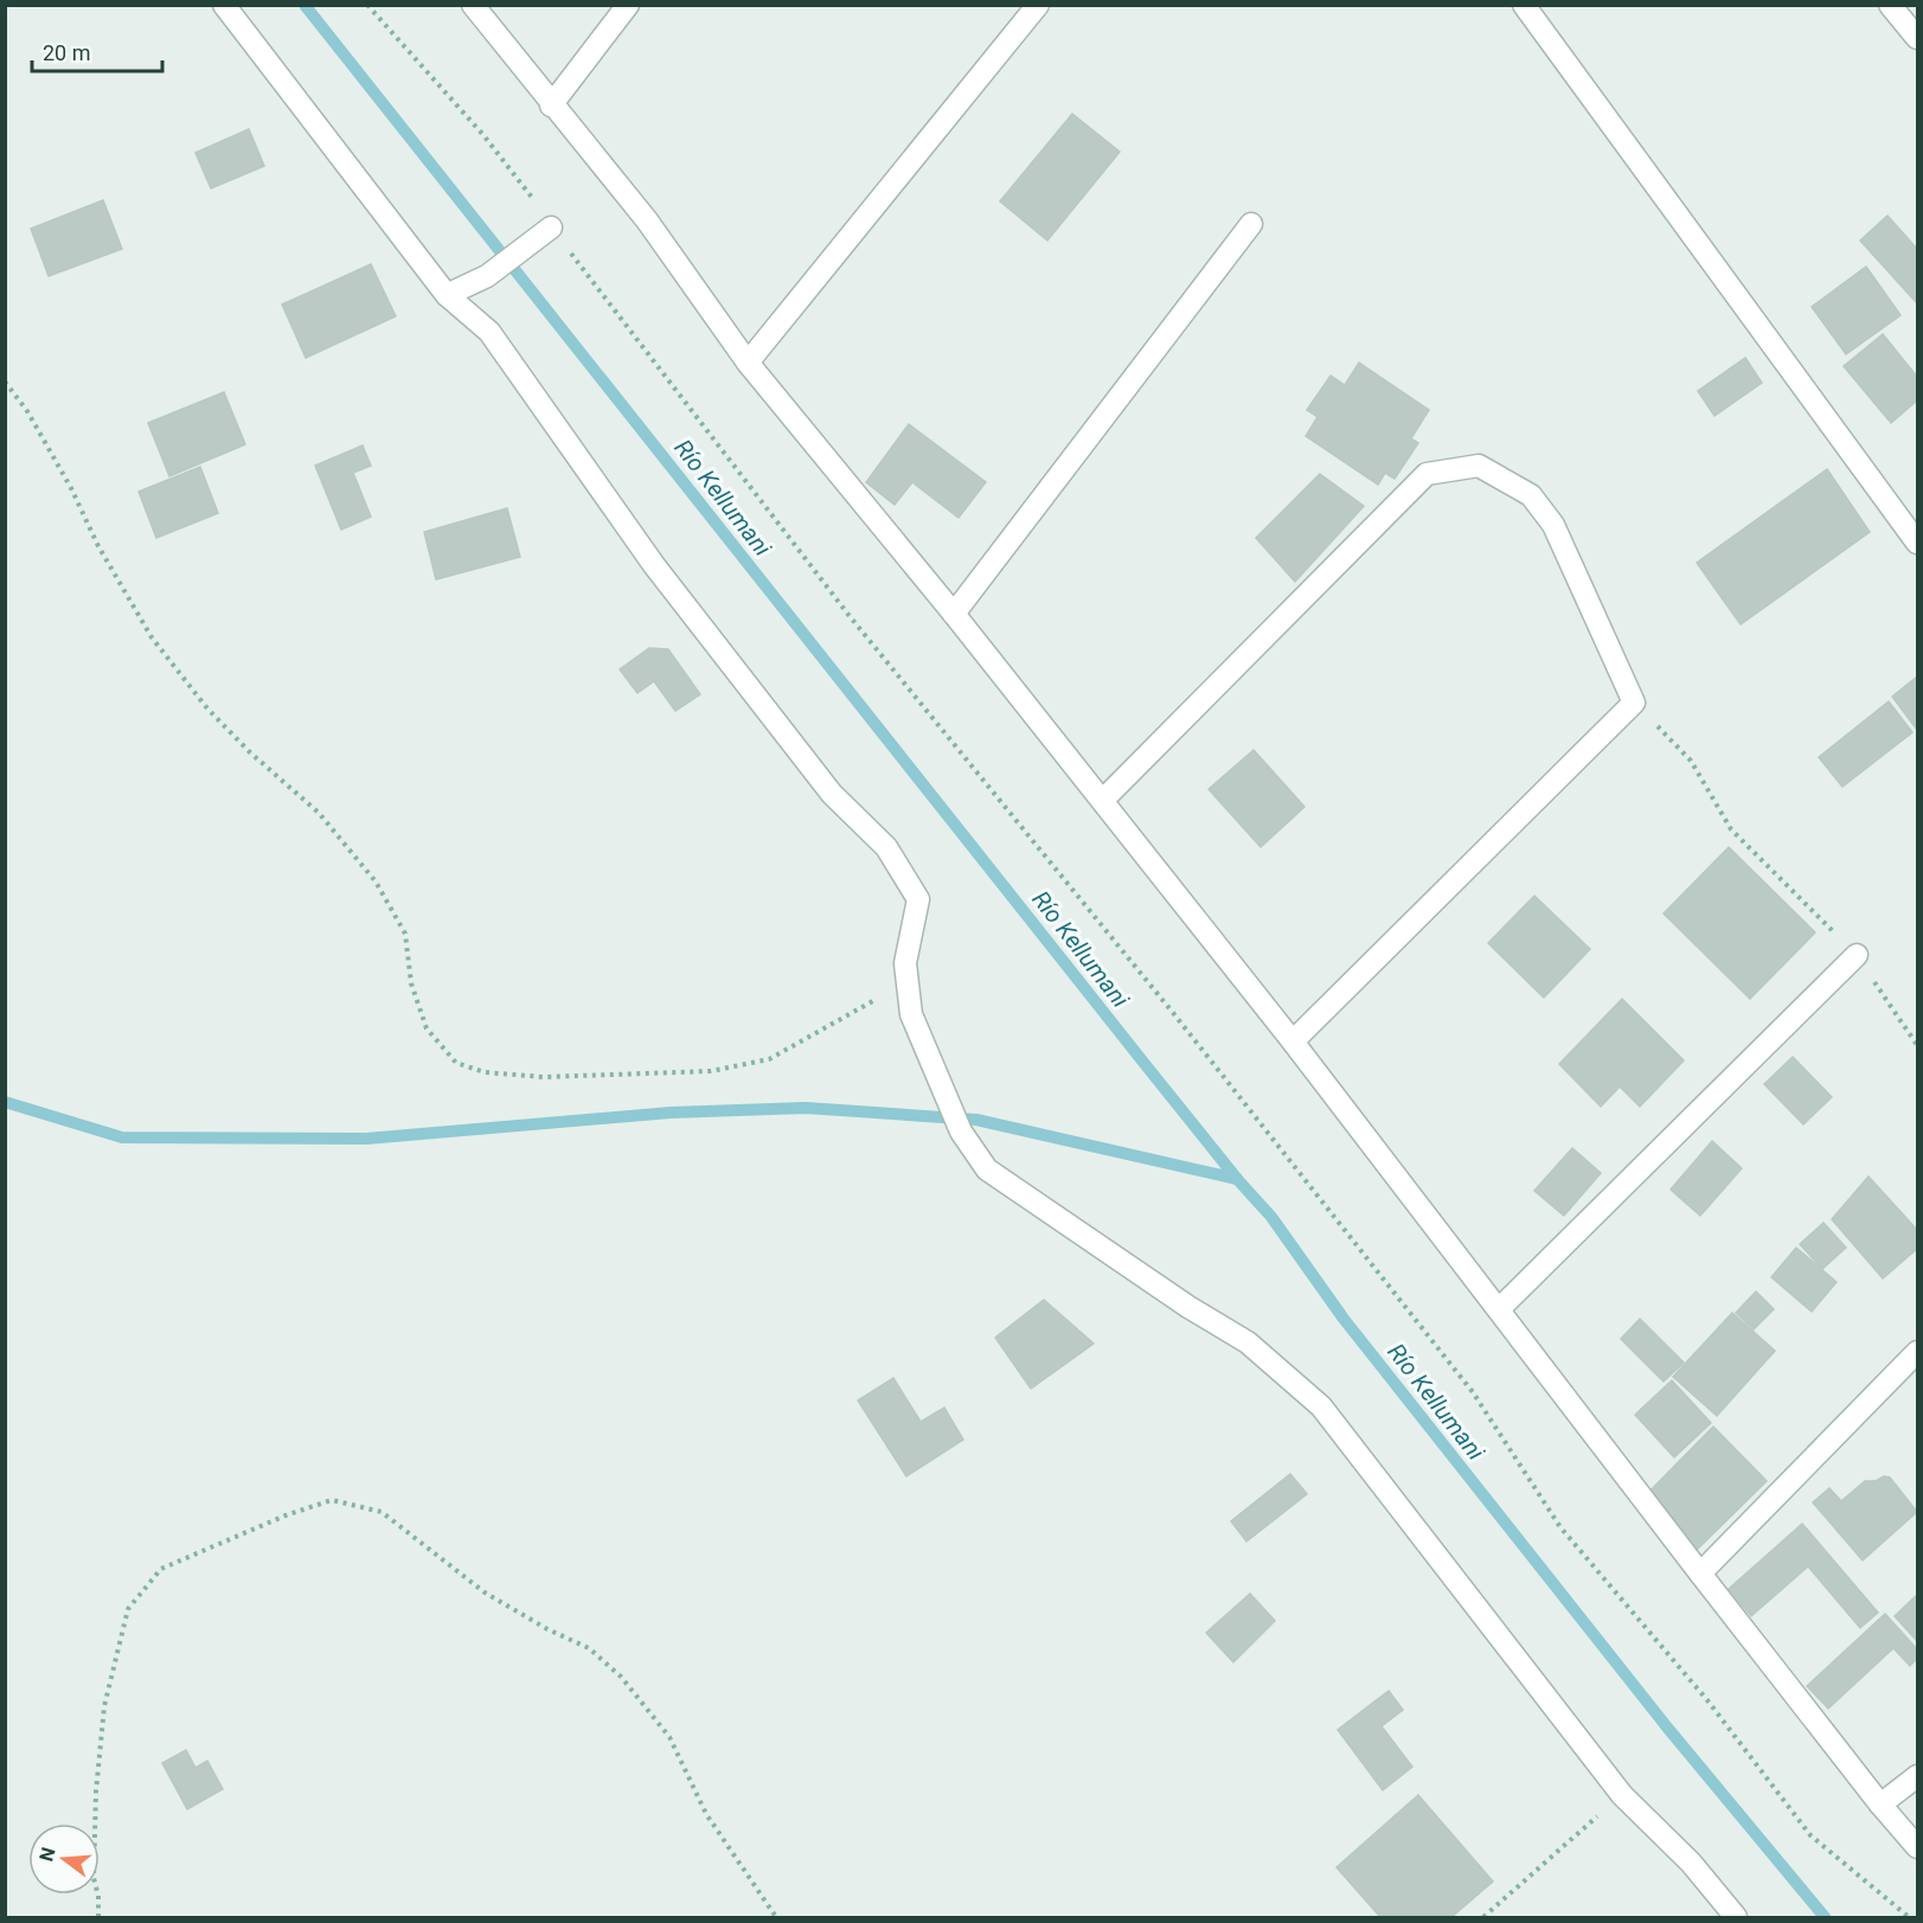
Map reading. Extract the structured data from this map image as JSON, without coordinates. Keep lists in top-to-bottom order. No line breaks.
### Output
{"water":["Río Kellumani"],"scale_bar":"20 m","north":"left"}
